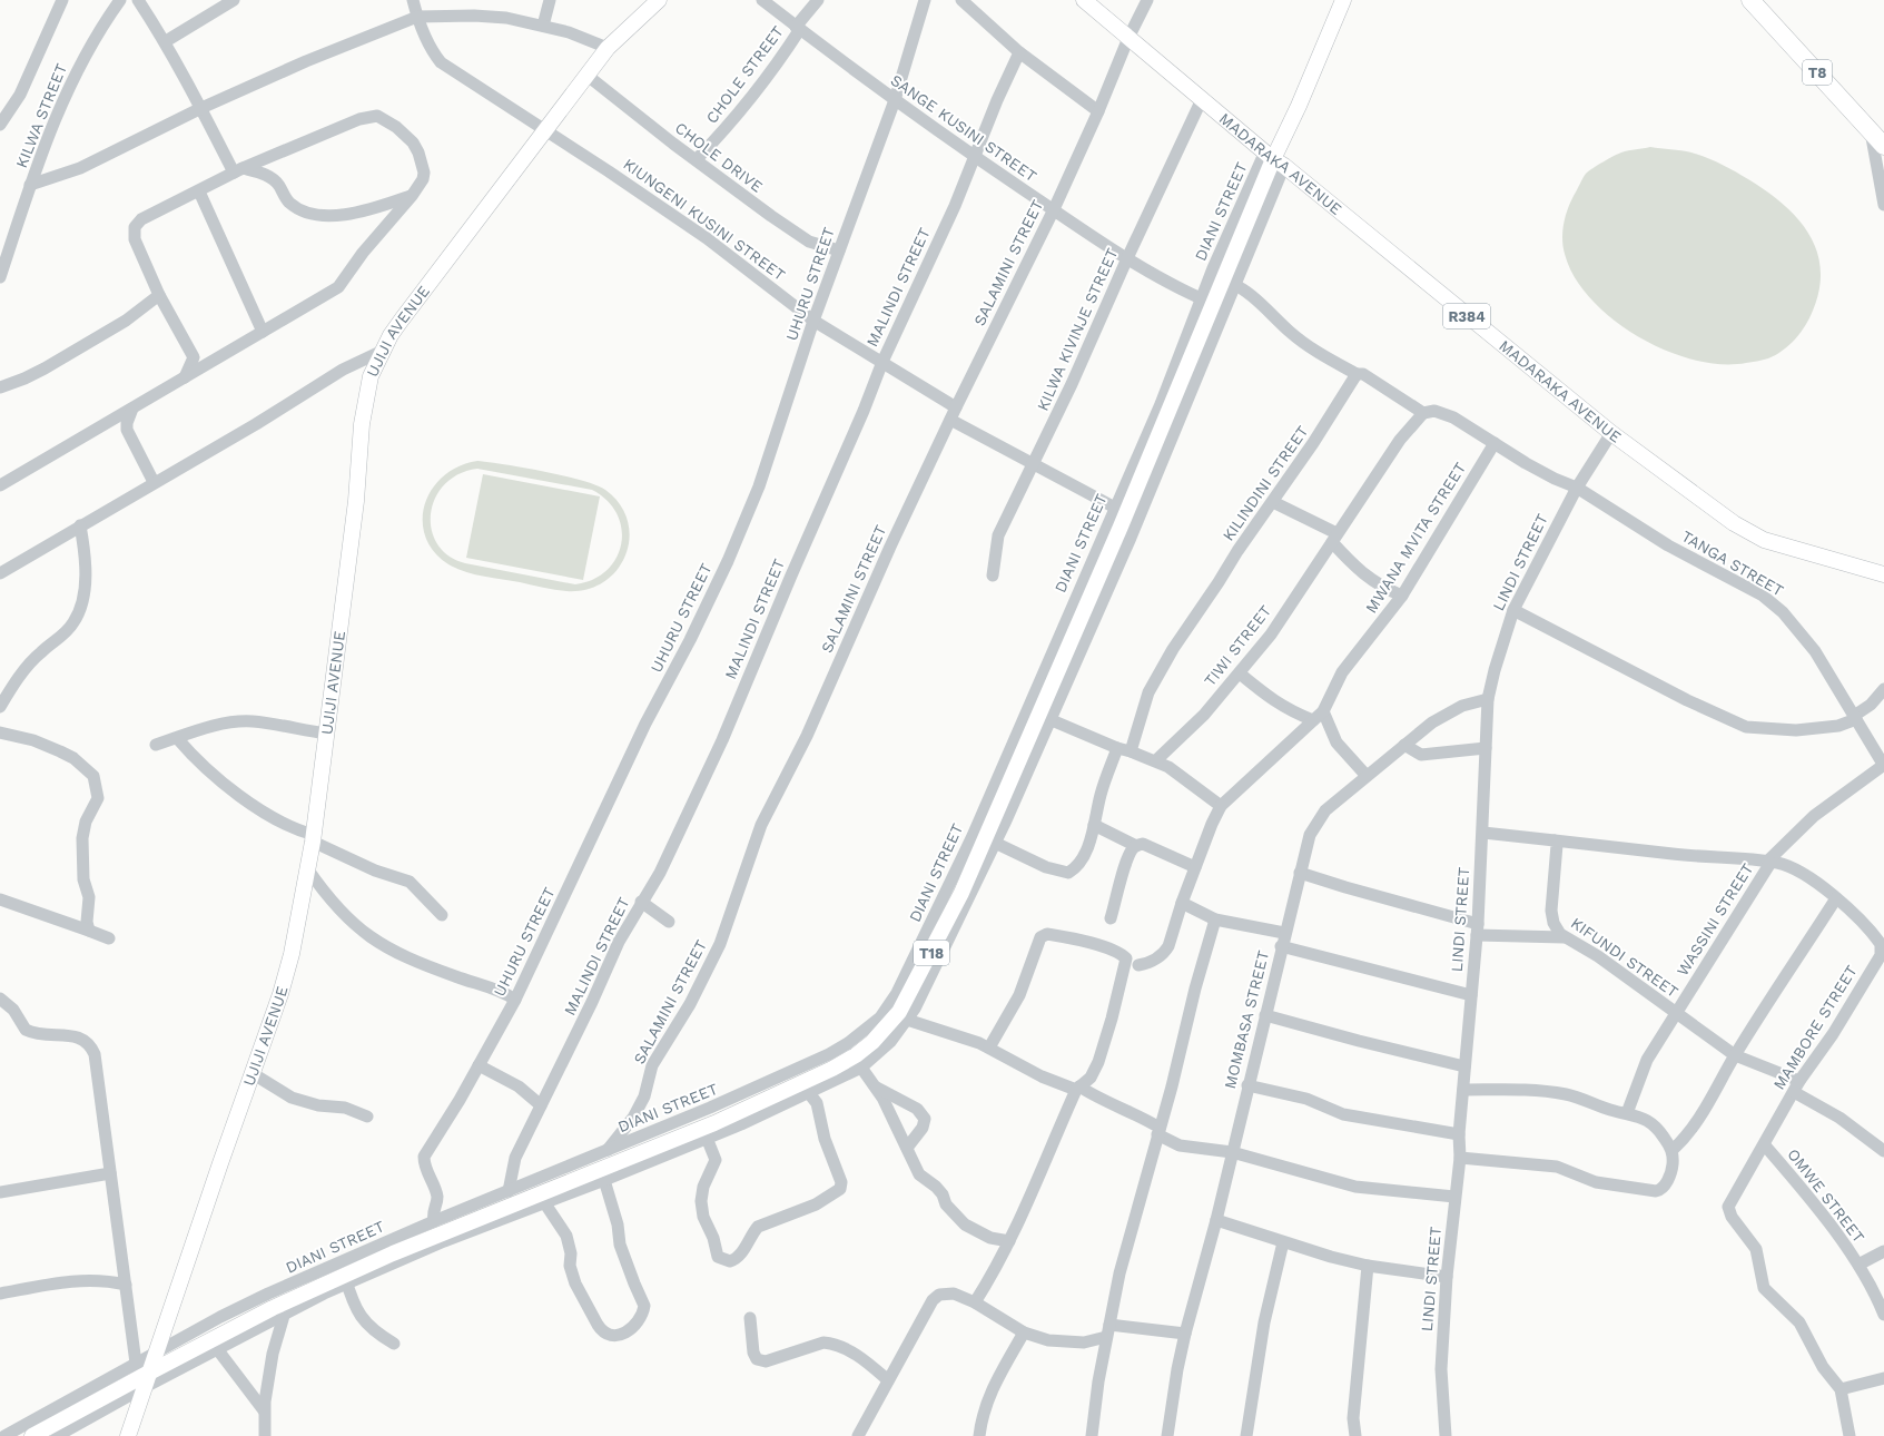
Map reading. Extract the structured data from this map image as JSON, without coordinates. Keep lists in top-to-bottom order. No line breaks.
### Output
{"streets":{"highway":["T8"],"main road":["MADARAKA AVENUE","R384","UJIJI AVENUE","T18"],"street":["CHOLE STREET","KILWA STREET","SANGE KUSINI STREET","CHOLE DRIVE","DIANI STREET","KIUNGENI KUSINI STREET","SALAMINI STREET","UHURU STREET","MALINDI STREET","KILWA KIVINJE STREET","KILINDINI STREET","MWANA MVITA STREET","LINDI STREET","TANGA STREET","TIWI STREET","WASSINI STREET","KIFUNDI STREET","MOMBASA STREET","MAMBORE STREET","OMWE STREET"]},"crossings":[["CHOLE STREET","SANGE KUSINI STREET"],["CHOLE STREET","CHOLE DRIVE"],["SANGE KUSINI STREET","DIANI STREET"],["SANGE KUSINI STREET","SALAMINI STREET"],["SANGE KUSINI STREET","UHURU STREET"],["SANGE KUSINI STREET","MALINDI STREET"],["SANGE KUSINI STREET","KILWA KIVINJE STREET"],["CHOLE DRIVE","UHURU STREET"],["CHOLE DRIVE","UJIJI AVENUE"],["MADARAKA AVENUE","DIANI STREET"],["MADARAKA AVENUE","SALAMINI STREET"],["MADARAKA AVENUE","KILWA KIVINJE STREET"],["MADARAKA AVENUE","LINDI STREET"],["MADARAKA AVENUE","T18"],["DIANI STREET","SALAMINI STREET"],["DIANI STREET","UHURU STREET"],["DIANI STREET","MALINDI STREET"],["DIANI STREET","UJIJI AVENUE"],["DIANI STREET","T18"],["KIUNGENI KUSINI STREET","SALAMINI STREET"],["KIUNGENI KUSINI STREET","UHURU STREET"],["KIUNGENI KUSINI STREET","MALINDI STREET"],["KIUNGENI KUSINI STREET","UJIJI AVENUE"],["UJIJI AVENUE","T18"],["LINDI STREET","TANGA STREET"],["LINDI STREET","MOMBASA STREET"],["TANGA STREET","WASSINI STREET"],["WASSINI STREET","KIFUNDI STREET"],["WASSINI STREET","MAMBORE STREET"],["KIFUNDI STREET","MAMBORE STREET"],["MAMBORE STREET","OMWE STREET"]]}
